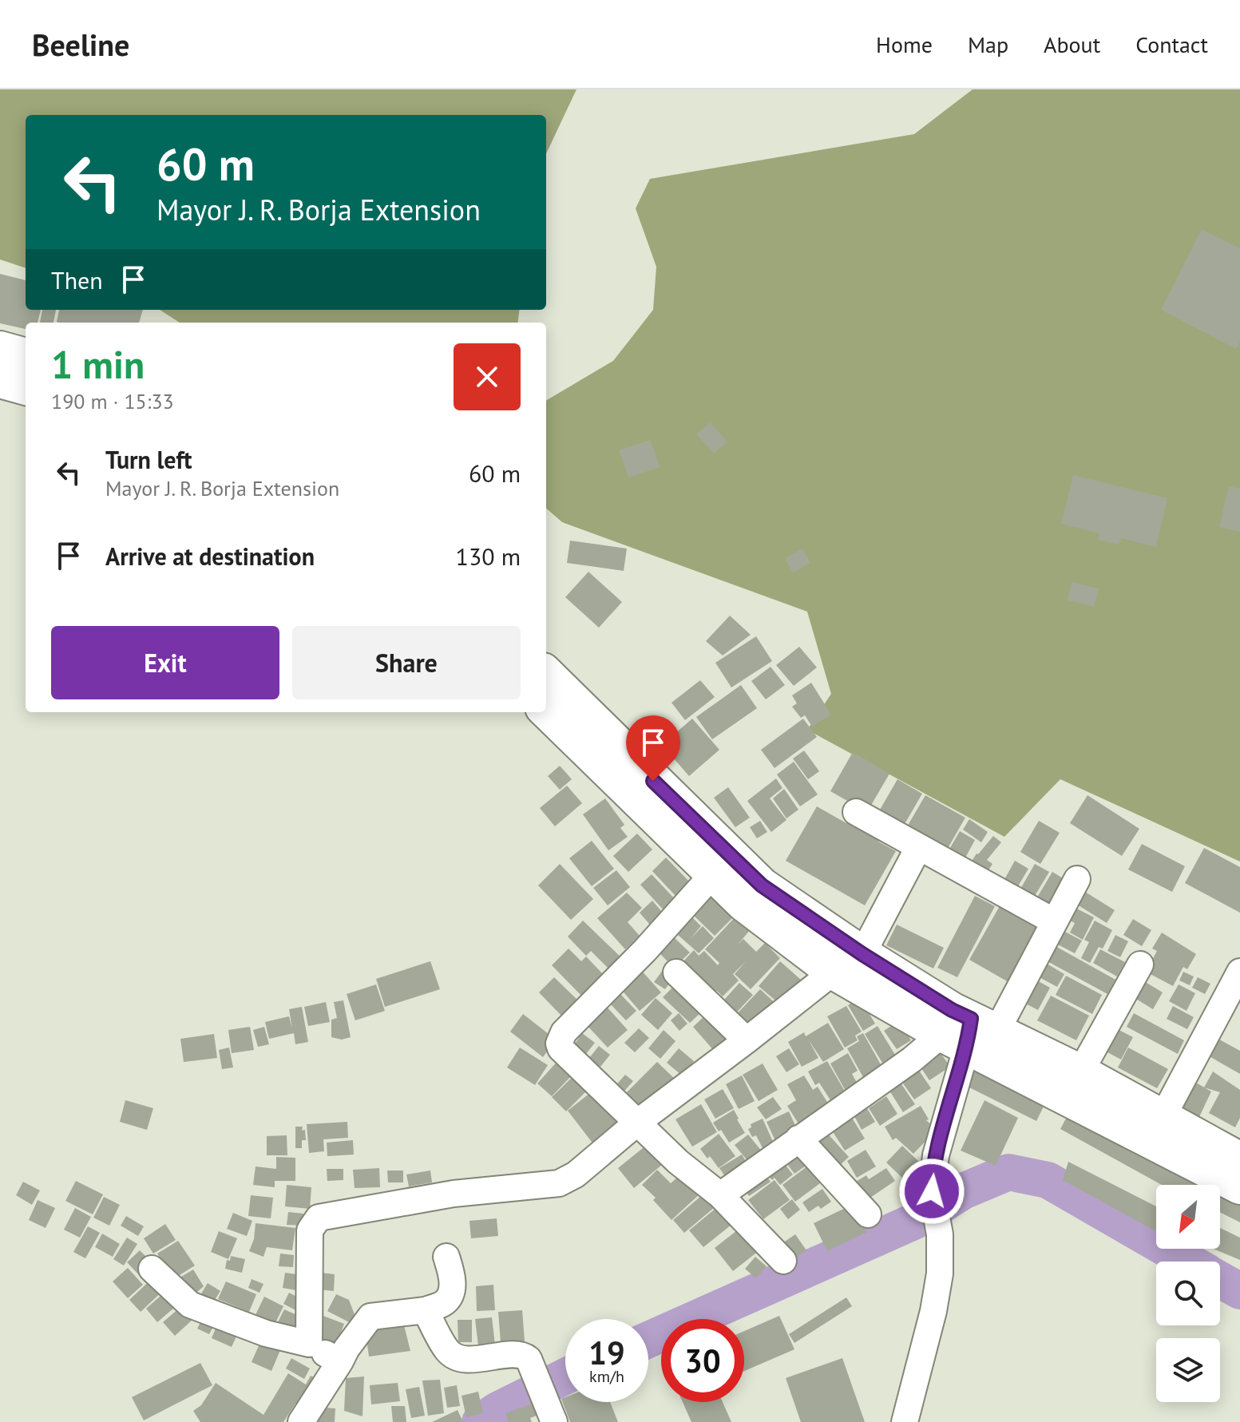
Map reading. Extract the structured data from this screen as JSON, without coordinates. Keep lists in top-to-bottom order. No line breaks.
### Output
{"north":"bottom left","page":{"header":"Beeline","nav":["Home","Map","About","Contact"],"turn":["60 m","Mayor J. R. Borja Extension"],"then":"Then","heading":["1 min","190 m · 15:33"],"list":[{"name":"Turn left","note":"Mayor J. R. Borja Extension","value":"60 m"},{"name":"Arrive at destination","value":"130 m"}],"buttons":["Exit","Share"],"speed":"19 km/h","limit":"30"}}
